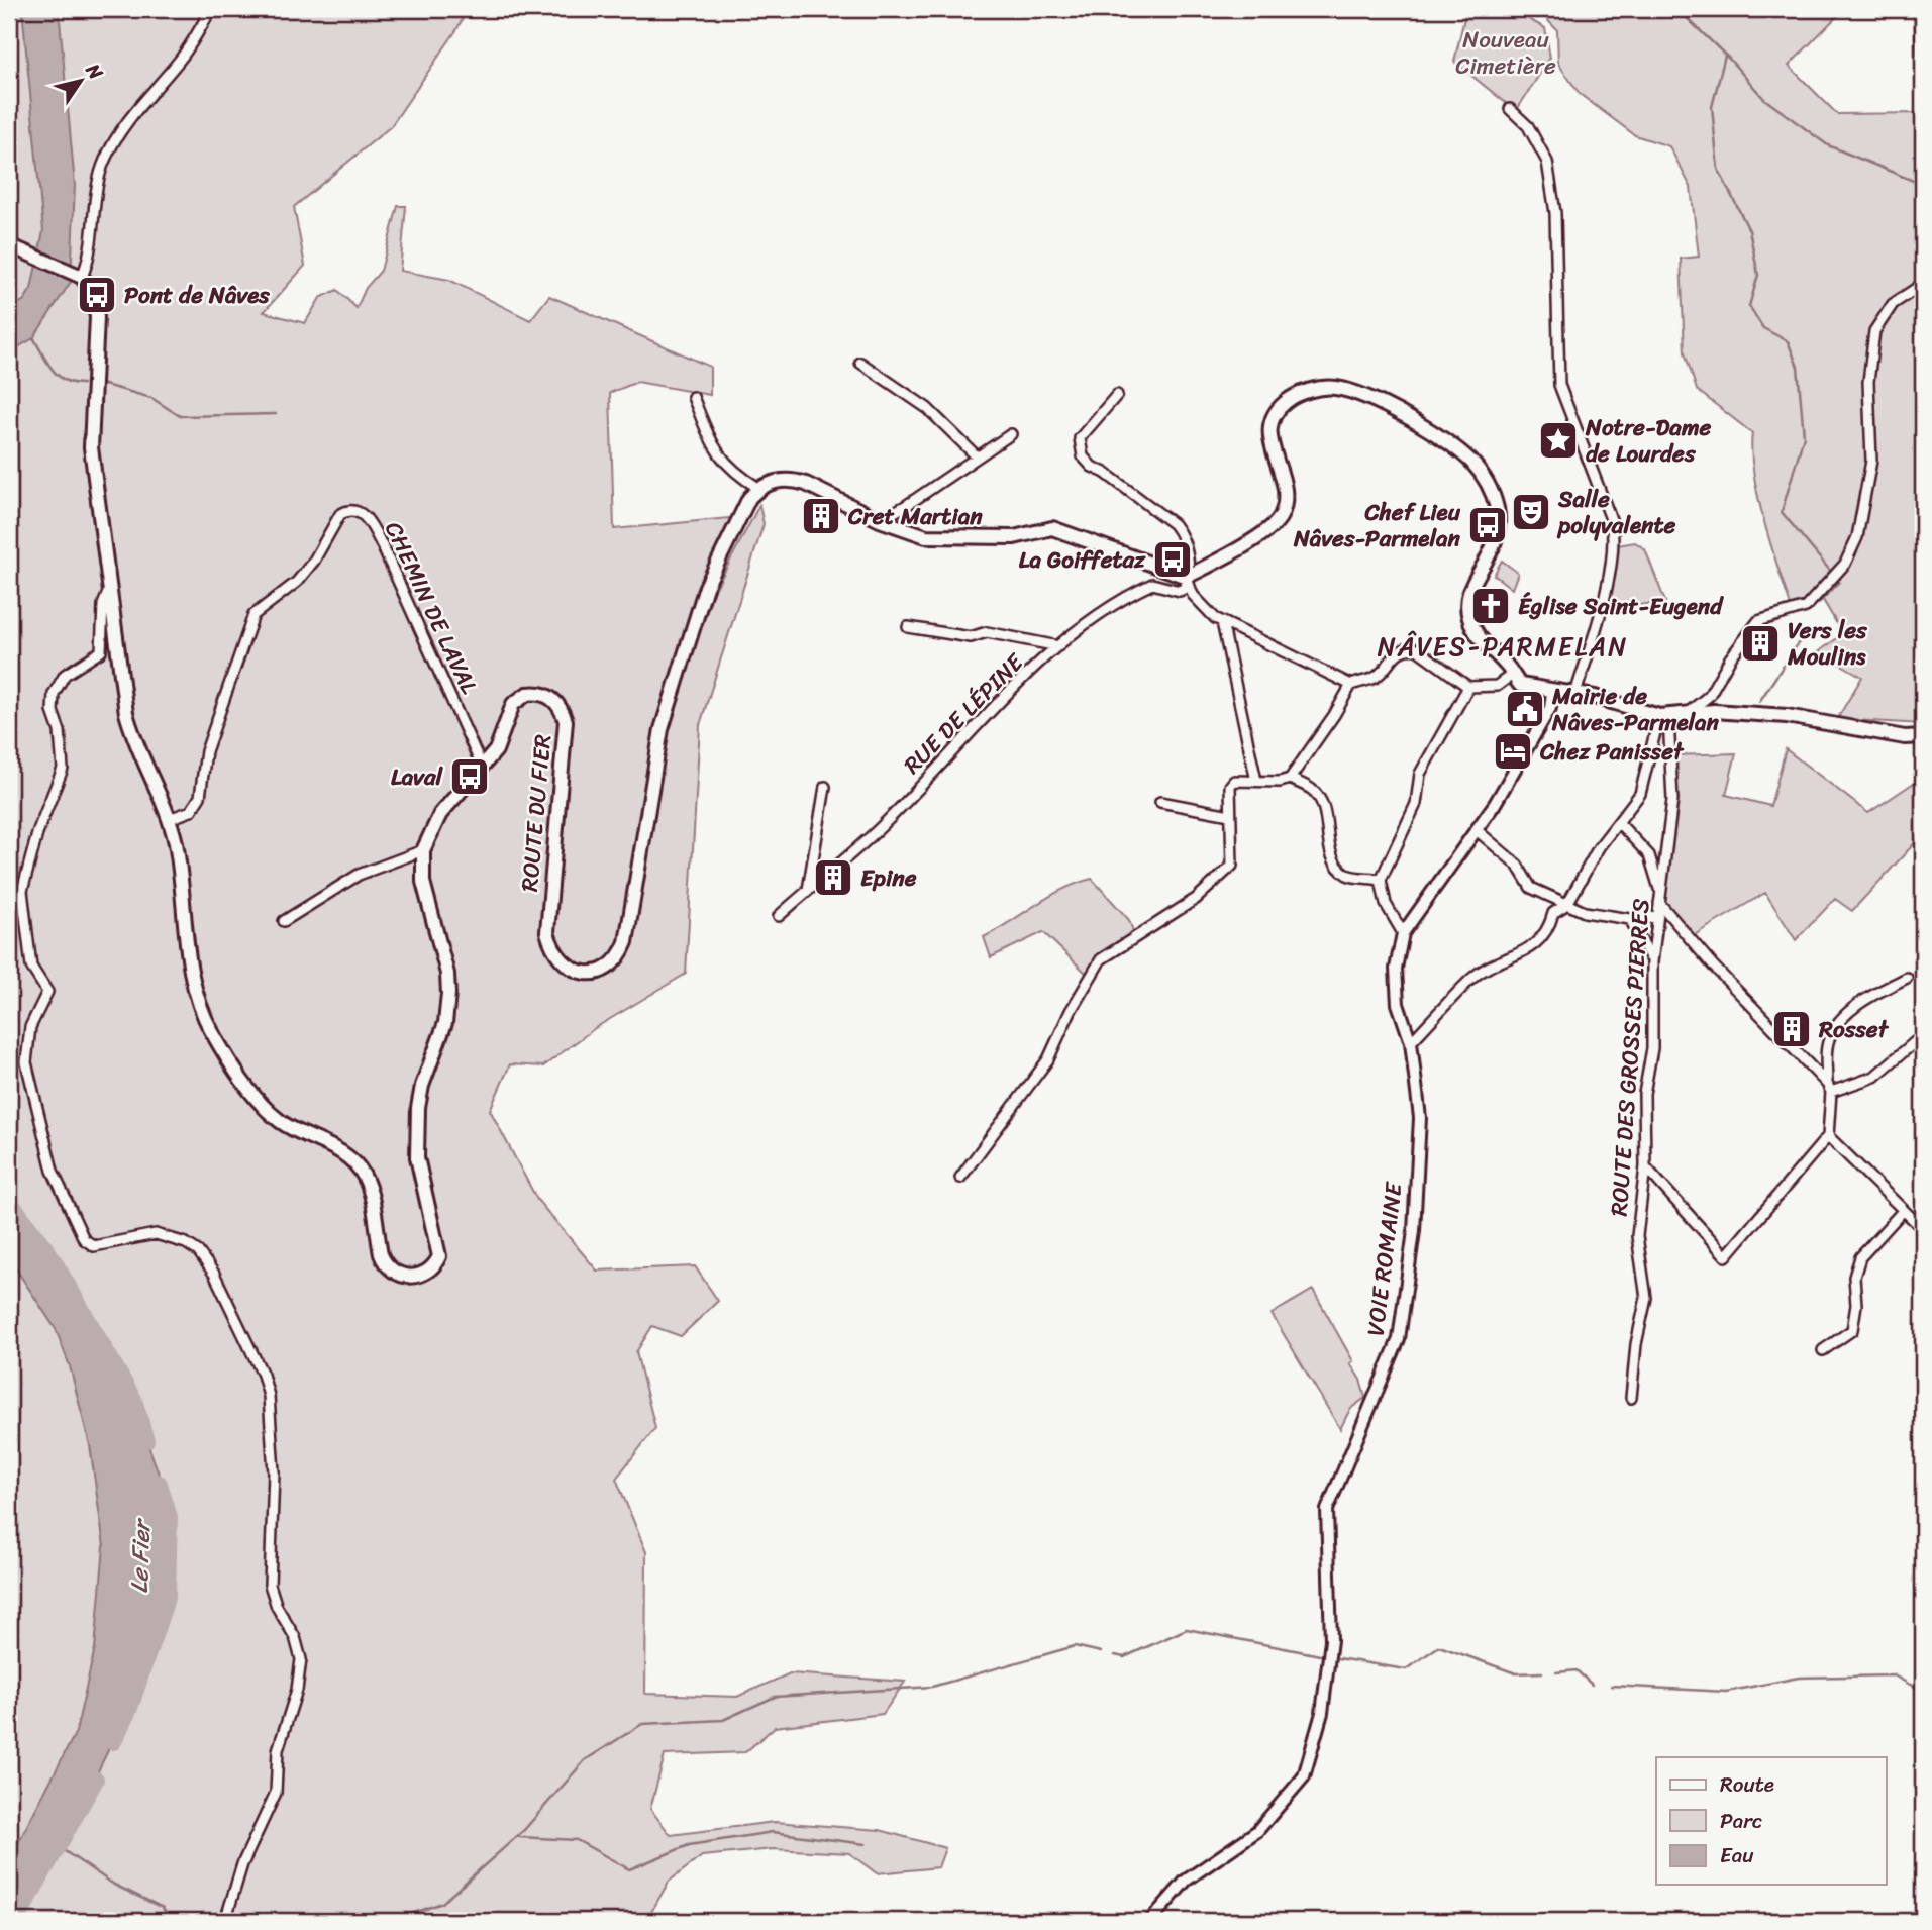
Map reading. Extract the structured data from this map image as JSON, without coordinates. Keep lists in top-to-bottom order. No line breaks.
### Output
{"streets":{"main road":["ROUTE DU FIER"],"street":["CHEMIN DE LAVAL","RUE DE LÉPINE","ROUTE DES GROSSES PIERRES","VOIE ROMAINE"]},"crossings":[["CHEMIN DE LAVAL","ROUTE DU FIER"]],"districts":["NÂVES-PARMELAN"],"water":["Le Fier"],"parks":["Nouveau Cimetière"],"places":{"bus stop":["Pont de Nâves","Chef Lieu Nâves-Parmelan","La Goiffetaz","Laval"],"place":["Notre-Dame de Lourdes"],"theatre":["Salle polyvalente"],"building":["Cret Martian","Vers les Moulins","Epine","Rosset"],"church":["Église Saint-Eugend"],"public building":["Mairie de Nâves-Parmelan"],"hotel":["Chez Panisset"]},"legend":["Route","Parc","Eau"],"north":"top right"}
